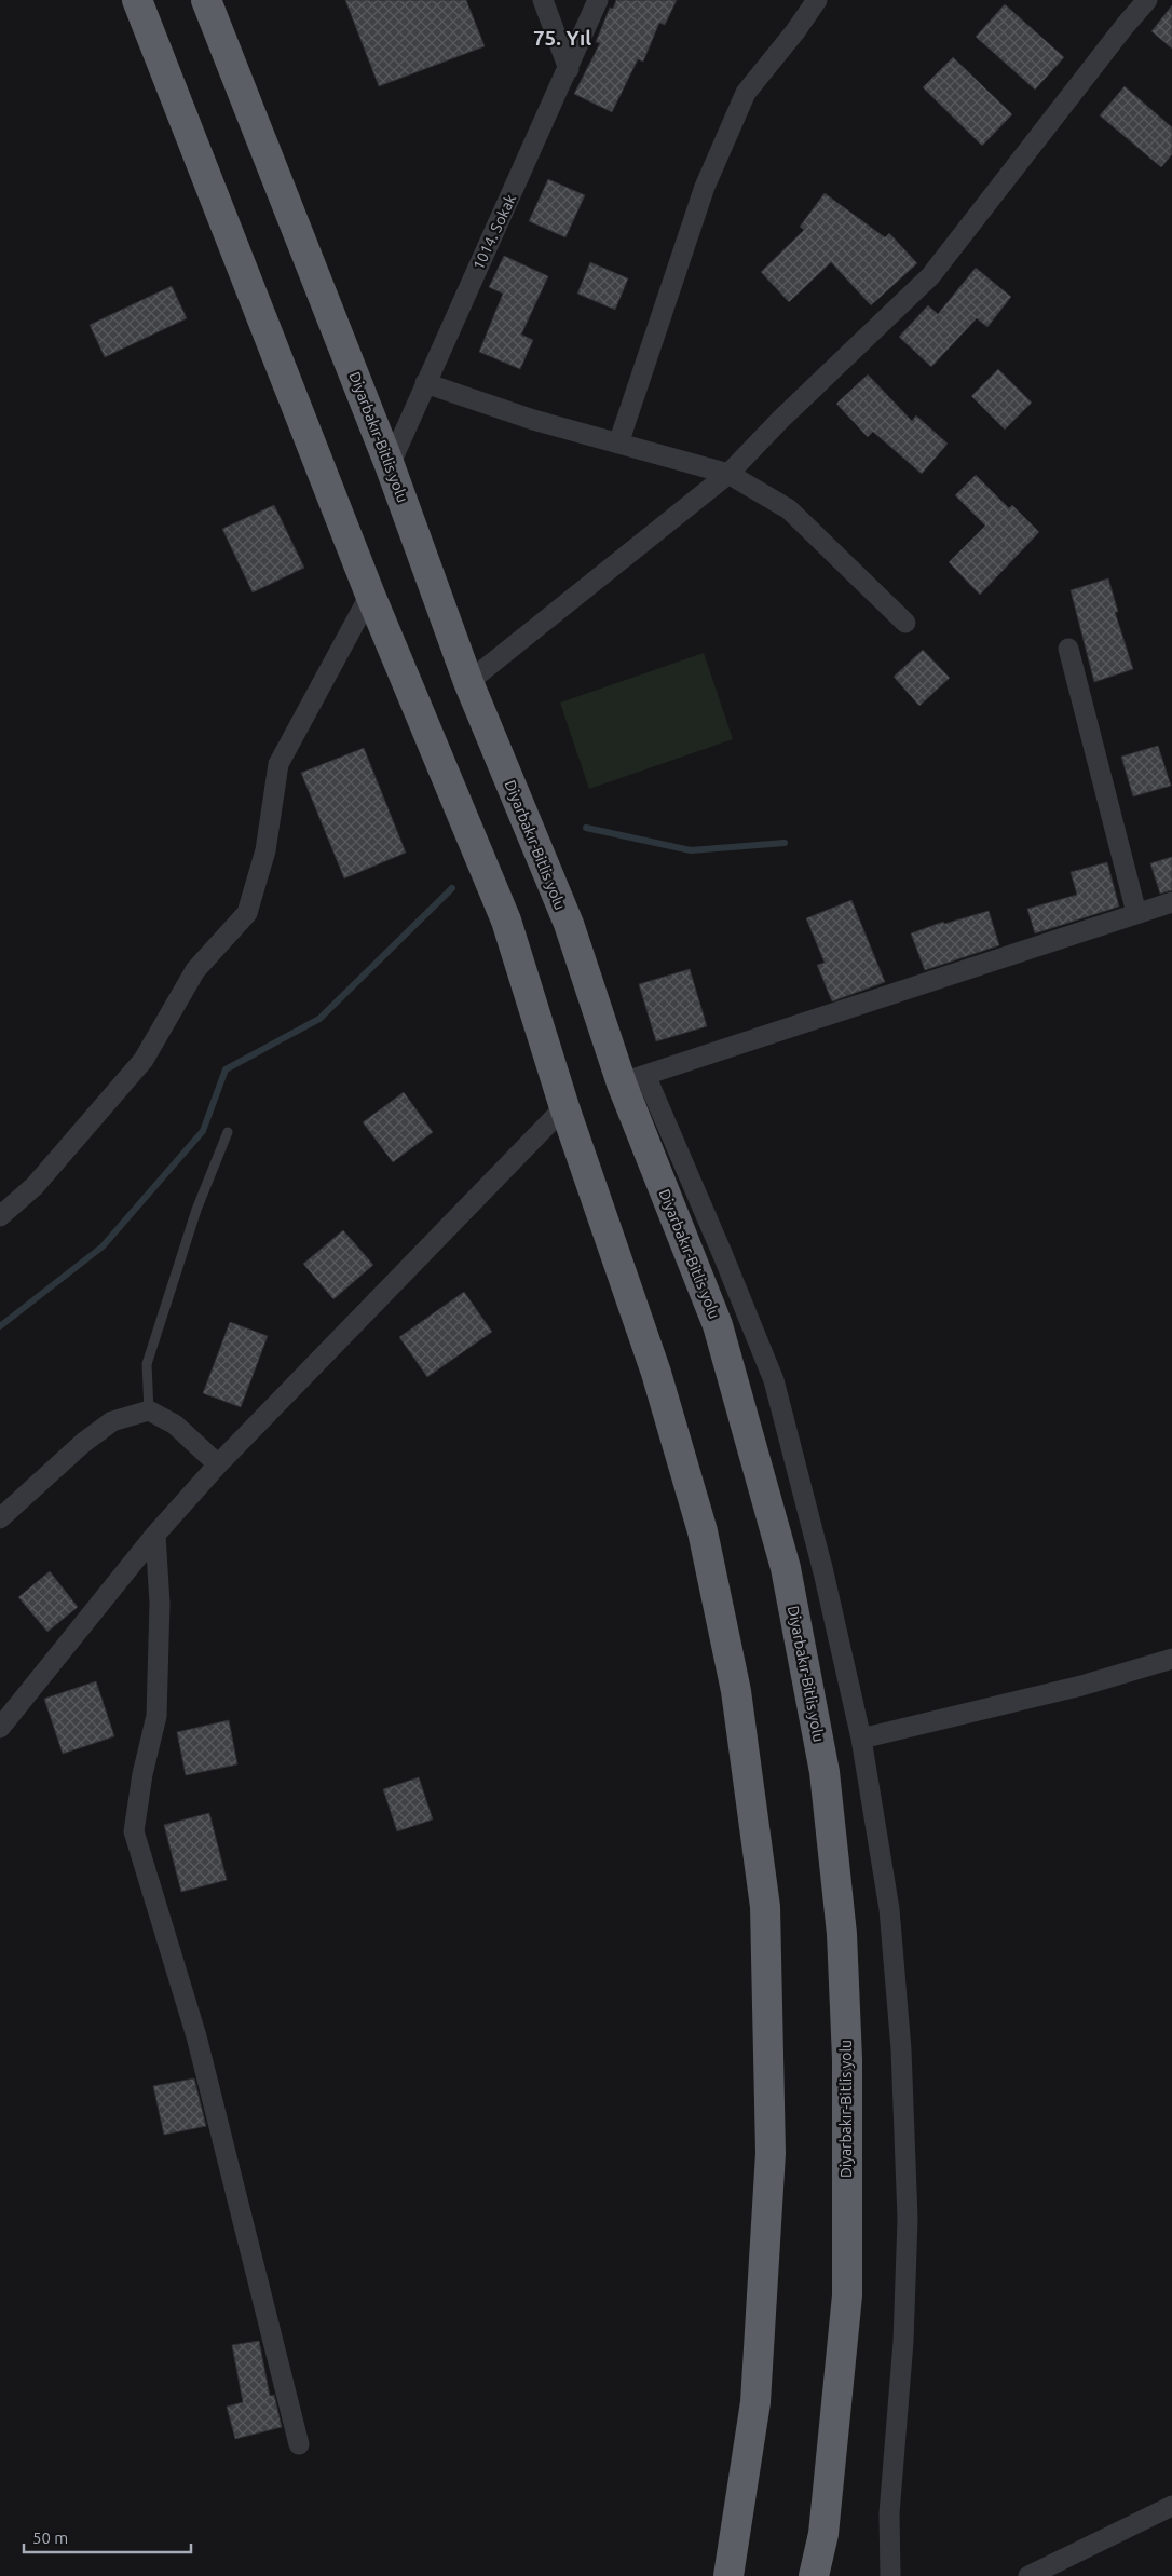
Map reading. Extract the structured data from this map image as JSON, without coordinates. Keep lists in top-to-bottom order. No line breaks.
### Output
{"streets":{"highway":["Diyarbakır-Bitlis yolu"],"street":["1014. Sokak"]},"crossings":[["1014. Sokak","Diyarbakır-Bitlis yolu"]],"districts":["75. Yıl"],"scale_bar":"50 m"}
